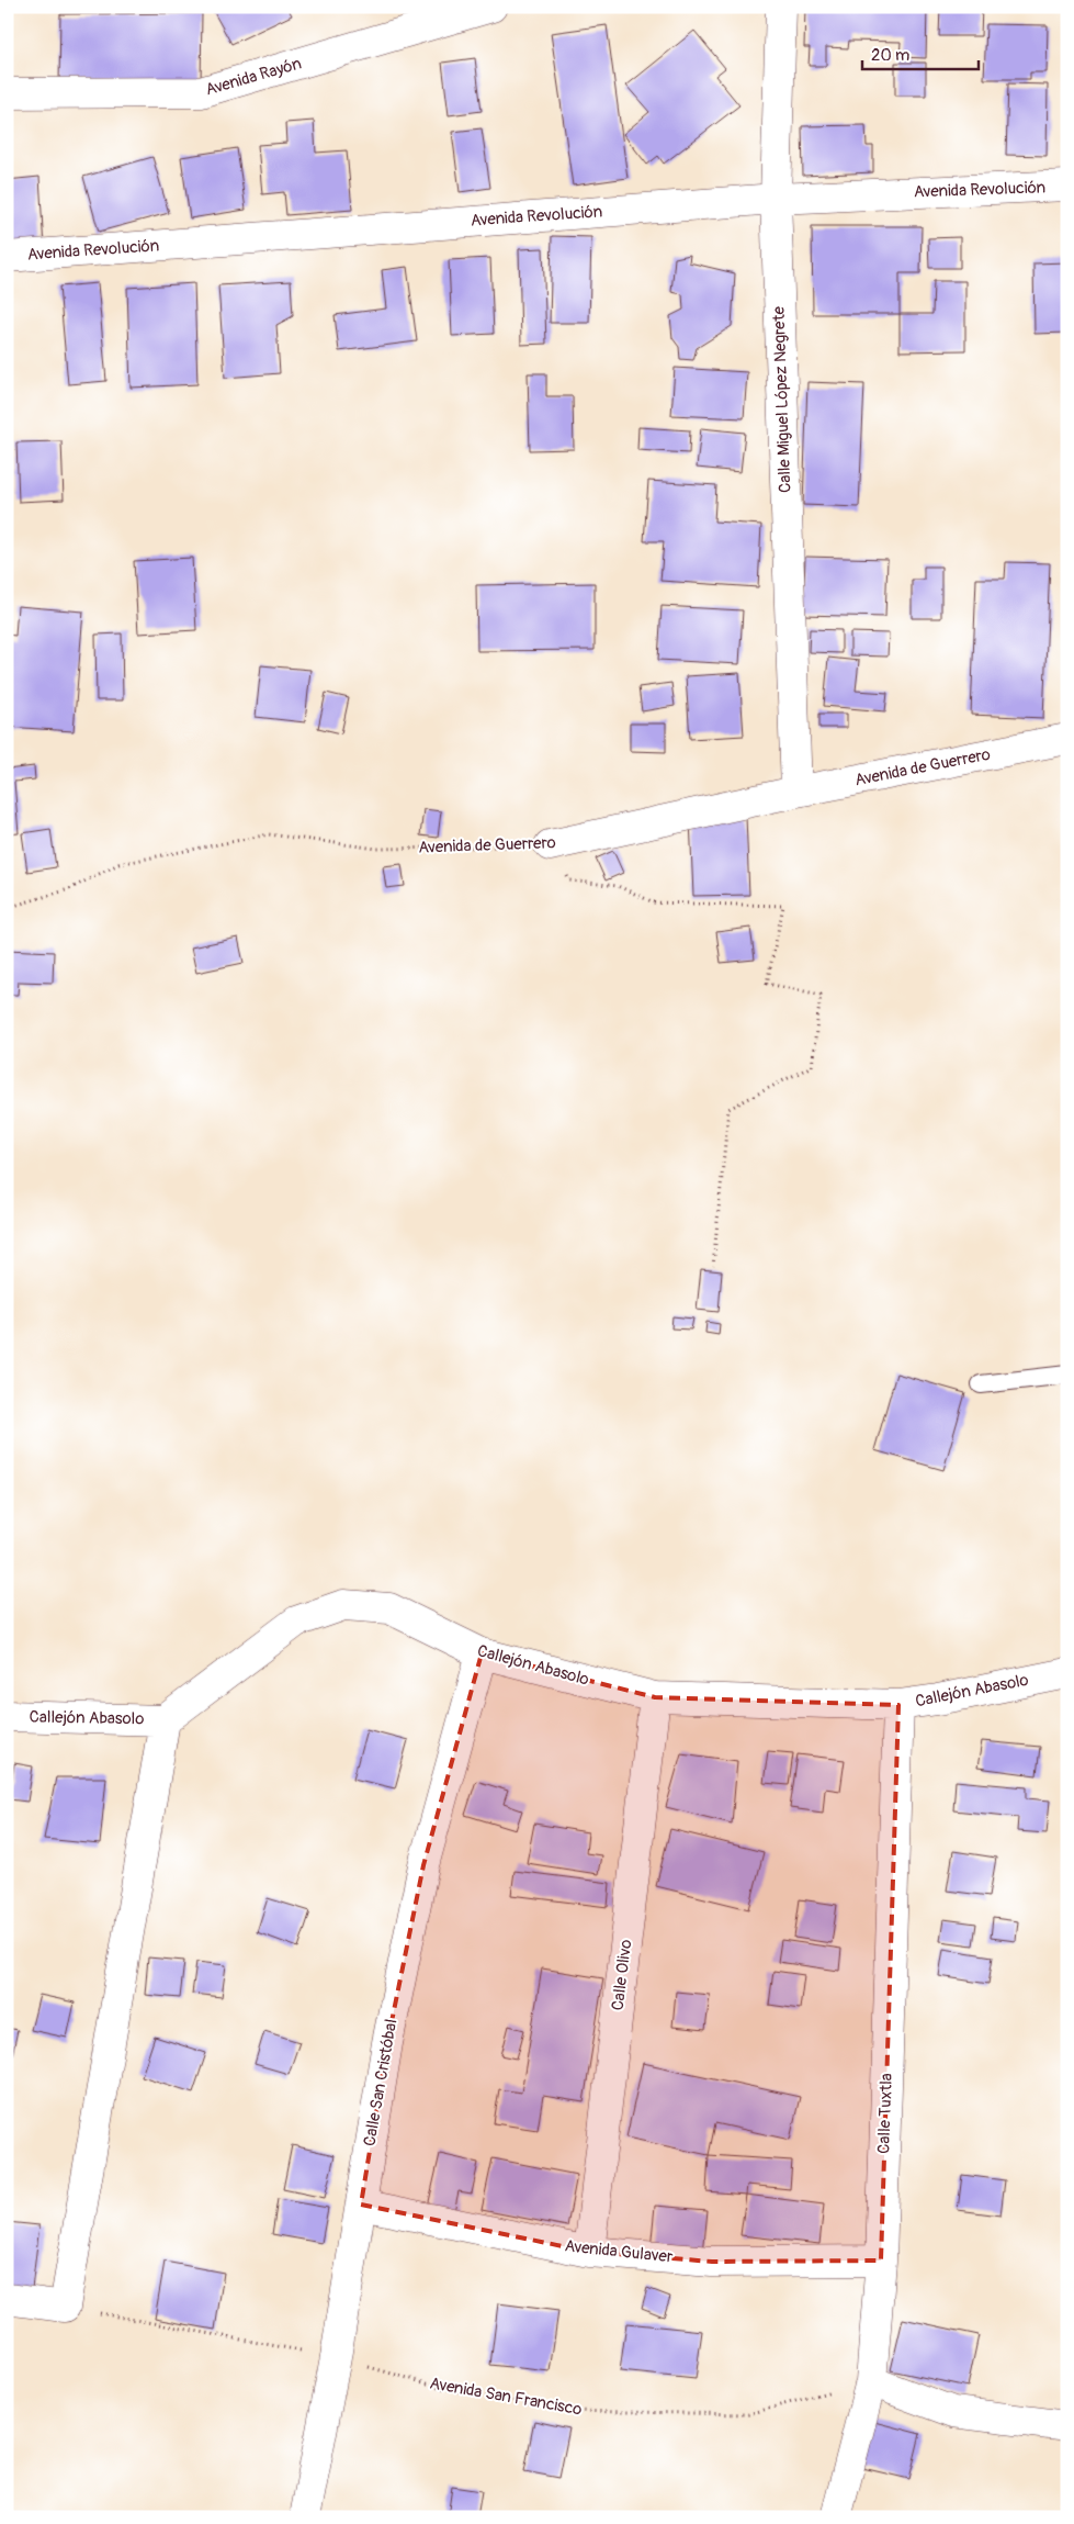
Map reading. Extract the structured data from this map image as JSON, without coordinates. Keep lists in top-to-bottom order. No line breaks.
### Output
{"streets":{"street":["Avenida Rayón","Avenida Revolución","Calle Miguel López Negrete","Avenida de Guerrero","Callejón Abasolo","Calle Olivo","Calle San Cristóbal","Calle Tuxtla","Avenida Gulaver"],"path":["Avenida San Francisco"]},"crossings":[["Avenida Revolución","Calle Miguel López Negrete"],["Calle Miguel López Negrete","Avenida de Guerrero"],["Callejón Abasolo","Calle Olivo"],["Callejón Abasolo","Calle San Cristóbal"],["Callejón Abasolo","Calle Tuxtla"],["Calle Olivo","Avenida Gulaver"],["Calle San Cristóbal","Avenida Gulaver"],["Calle San Cristóbal","Avenida San Francisco"],["Calle Tuxtla","Avenida Gulaver"],["Calle Tuxtla","Avenida San Francisco"]],"scale_bar":"20 m"}
